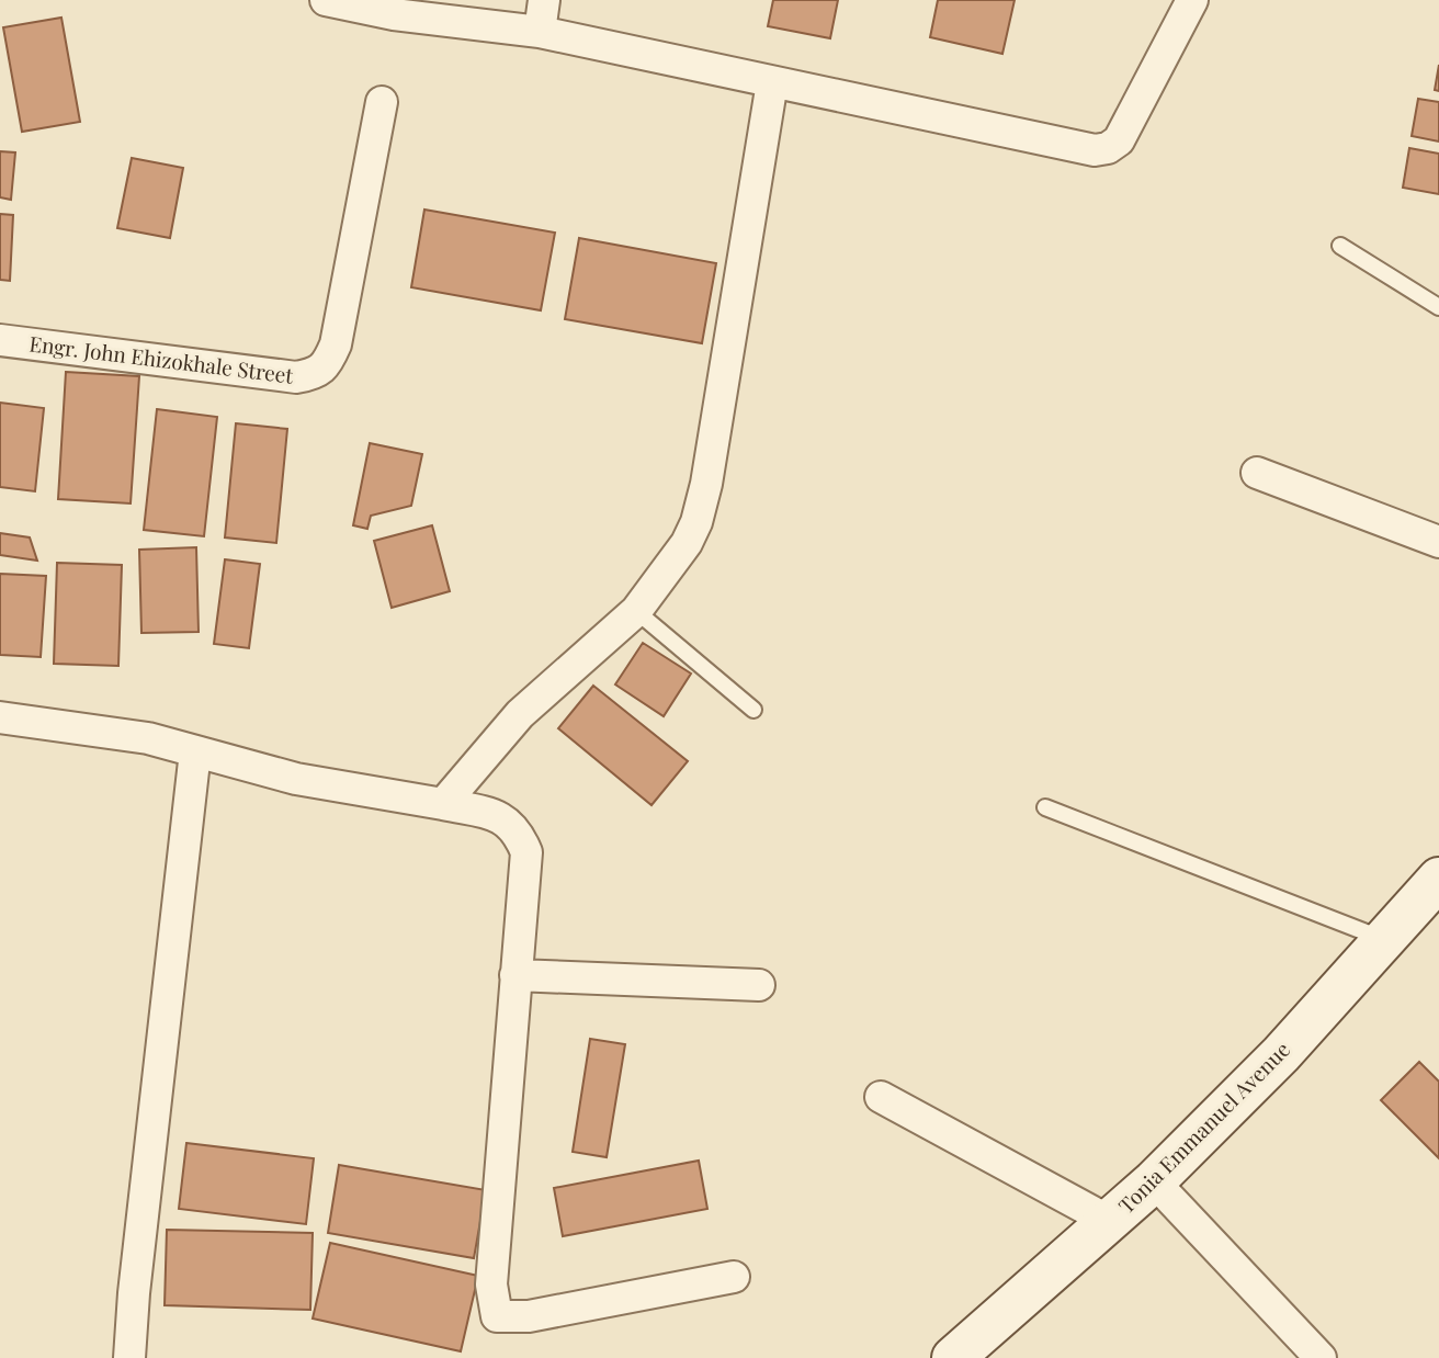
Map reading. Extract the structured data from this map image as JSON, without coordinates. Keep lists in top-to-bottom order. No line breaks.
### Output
{"streets":{"street":["Engr. John Ehizokhale Street","Tonia Emmanuel Avenue"]}}
